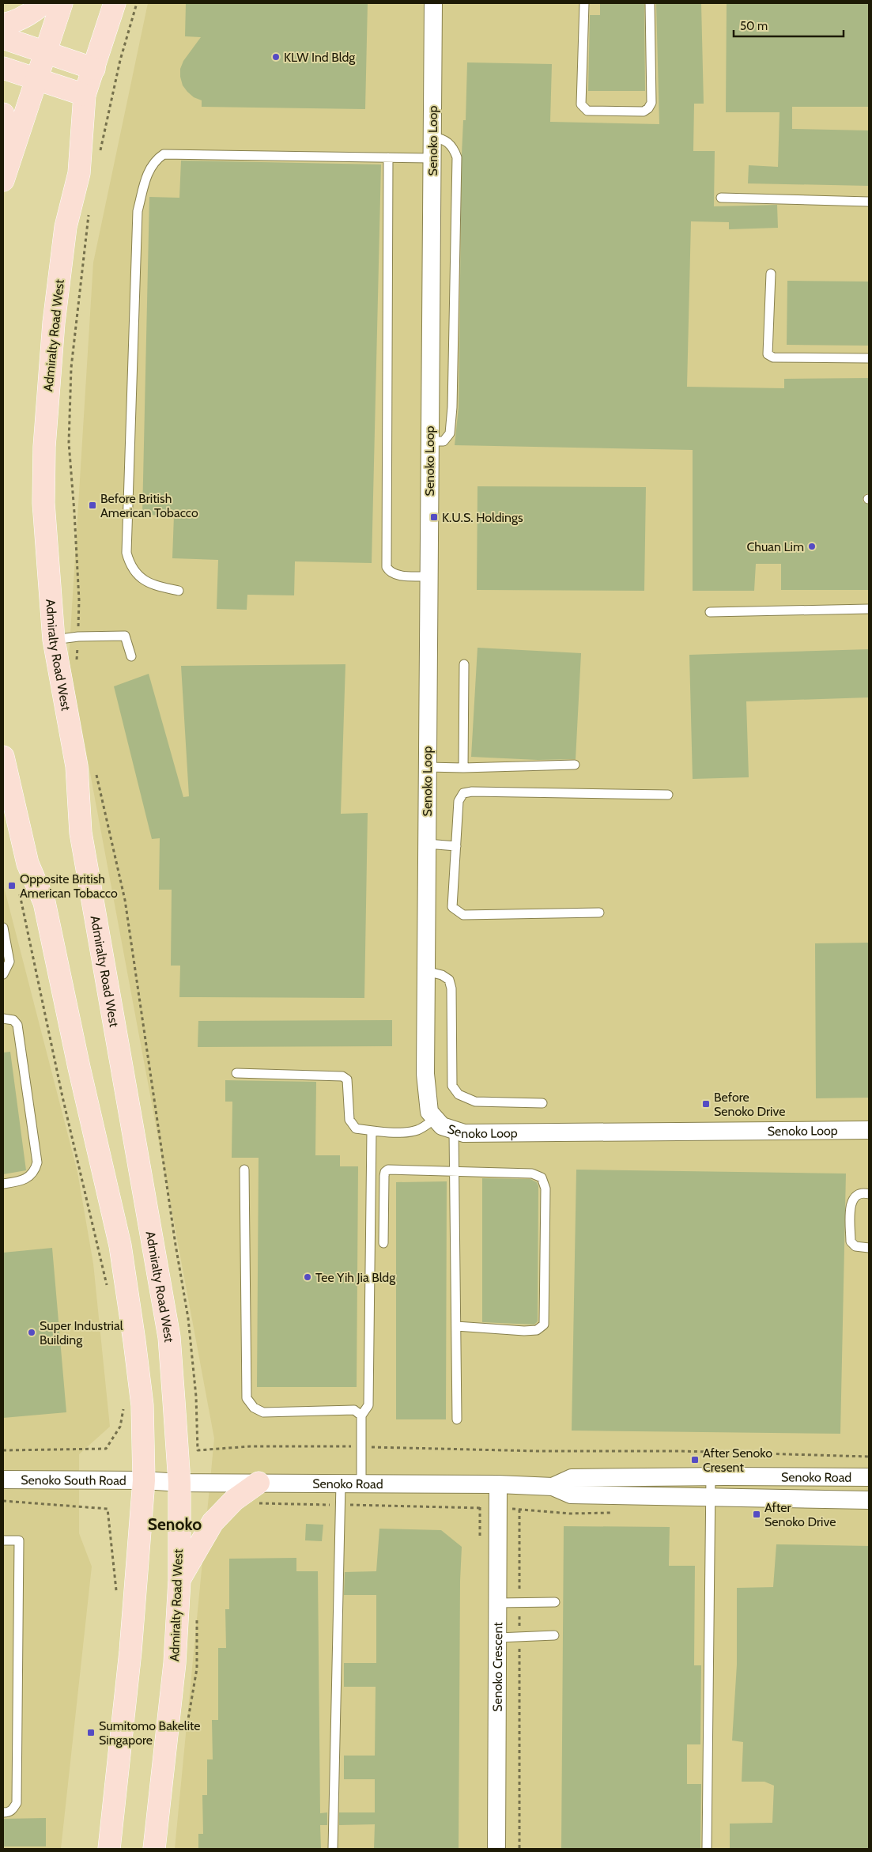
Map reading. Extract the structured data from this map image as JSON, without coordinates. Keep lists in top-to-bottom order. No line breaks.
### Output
{"streets":{"main road":["Admiralty Road West"],"street":["Senoko Loop","Senoko Road","Senoko South Road","Senoko Crescent"]},"crossings":[["Admiralty Road West","Senoko Road"],["Senoko Road","Senoko South Road"],["Senoko Road","Senoko Crescent"]],"districts":["Senoko"],"places":{"other":["KLW Ind Bldg","Chuan Lim","Tee Yih Jia Bldg","Super Industrial Building"],"transit":["Before British American Tobacco","K.U.S. Holdings","Opposite British American Tobacco","Before Senoko Drive","After Senoko Cresent","After Senoko Drive","Sumitomo Bakelite Singapore"]},"scale_bar":"50 m"}
